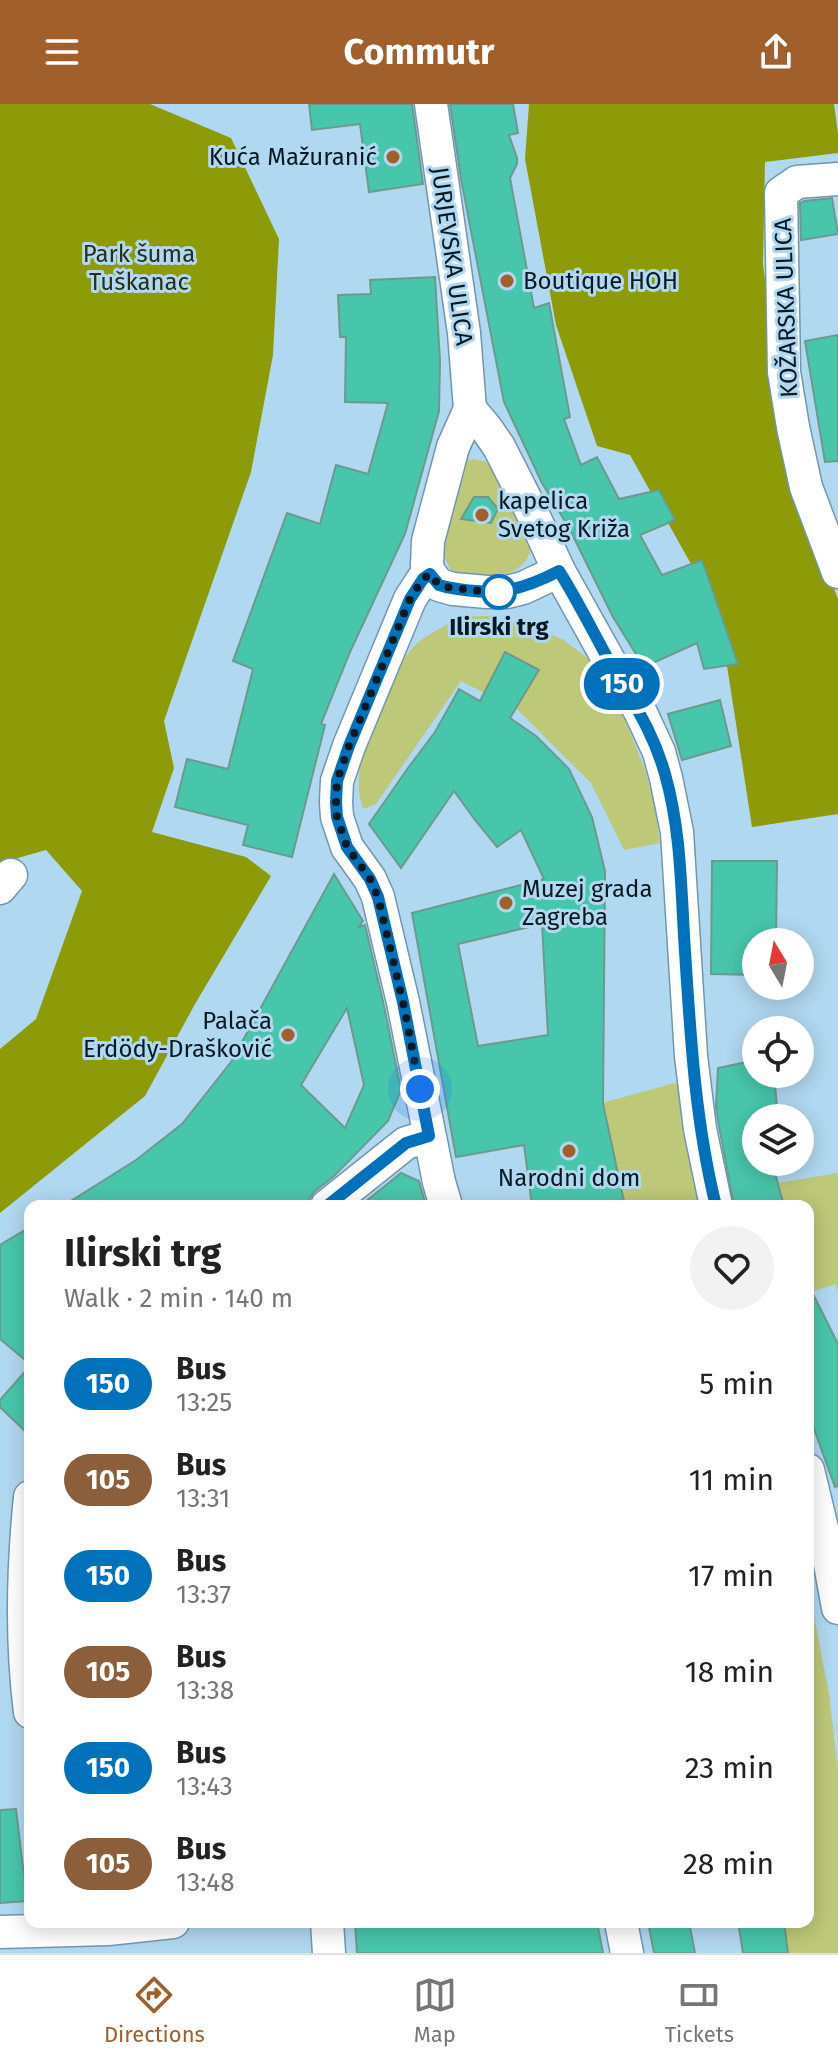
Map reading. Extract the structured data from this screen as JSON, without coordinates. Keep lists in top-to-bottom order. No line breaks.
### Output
{"streets":{"street":["JURJEVSKA ULICA","KOŽARSKA ULICA"]},"parks":["Park šuma Tuškanac"],"places":["Kuća Mažuranić","Boutique HOH","kapelica Svetog Križa","Ilirski trg","Muzej grada Zagreba","Palača Erdödy-Drašković","Narodni dom"],"lines":["bus line 150"],"north":"top","page":{"header":"Commutr","on_map":"150","heading":["Ilirski trg","Walk · 2 min · 140 m"],"list":[{"mark":"150","name":"Bus","note":"13:25","value":"5 min"},{"mark":"105","name":"Bus","note":"13:31","value":"11 min"},{"mark":"150","name":"Bus","note":"13:37","value":"17 min"},{"mark":"105","name":"Bus","note":"13:38","value":"18 min"},{"mark":"150","name":"Bus","note":"13:43","value":"23 min"},{"mark":"105","name":"Bus","note":"13:48","value":"28 min"}],"tabs":["Directions","Map","Tickets"]}}
